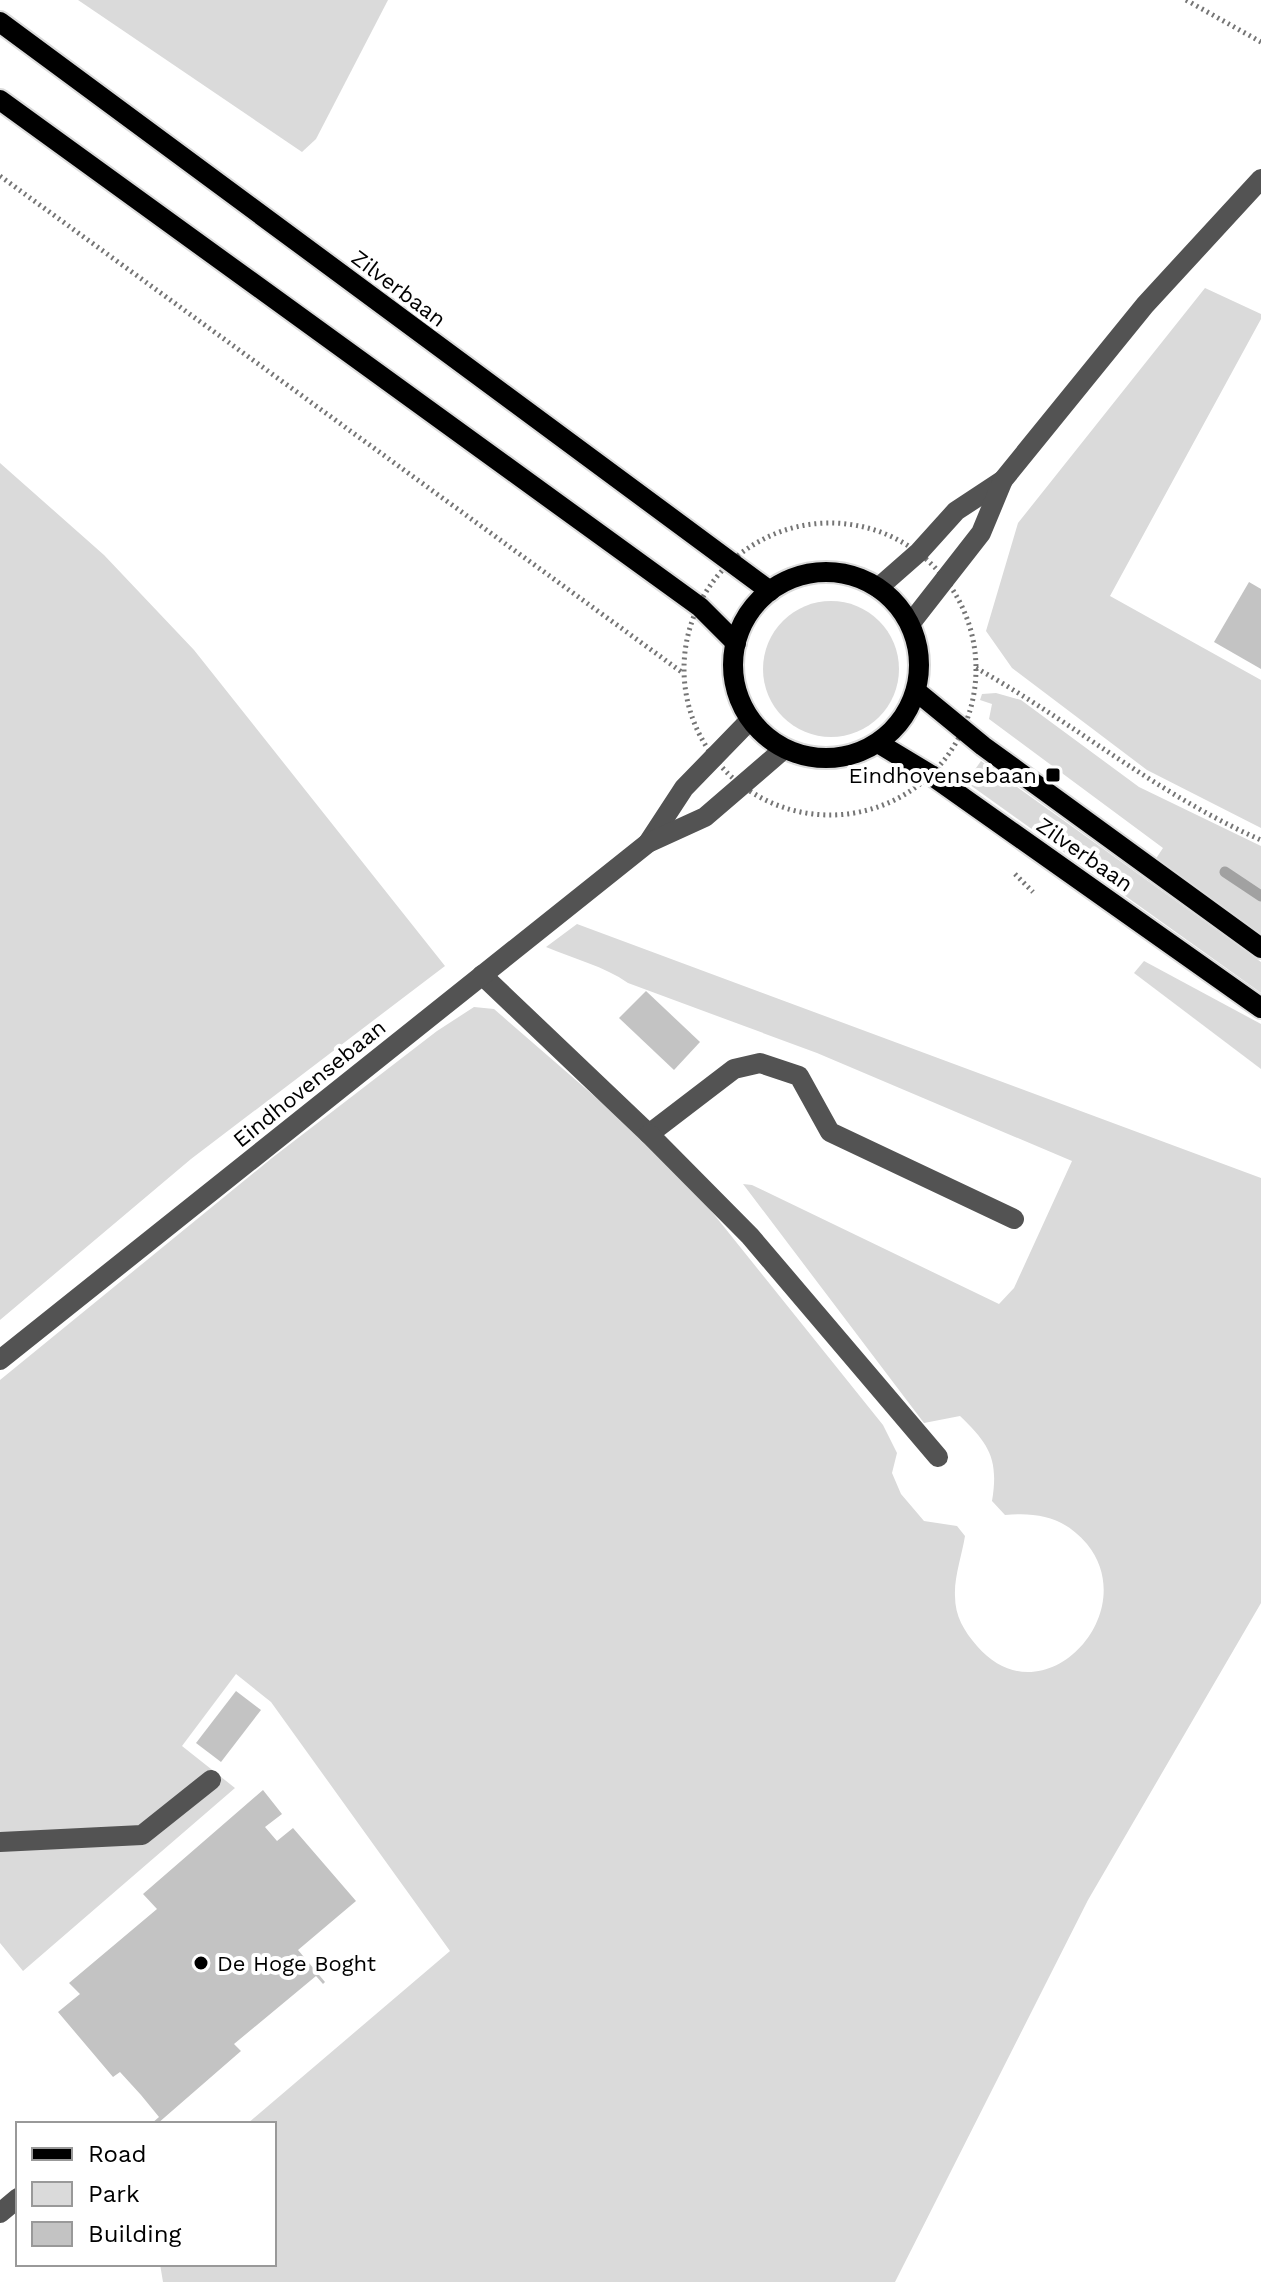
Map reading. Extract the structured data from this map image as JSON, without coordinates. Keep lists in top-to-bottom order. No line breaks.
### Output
{"streets":{"main road":["Zilverbaan"],"street":["Eindhovensebaan"]},"crossings":[["Zilverbaan","Eindhovensebaan"]],"places":{"transit":["Eindhovensebaan"],"other":["De Hoge Boght"]},"legend":["Road","Park","Building"]}
